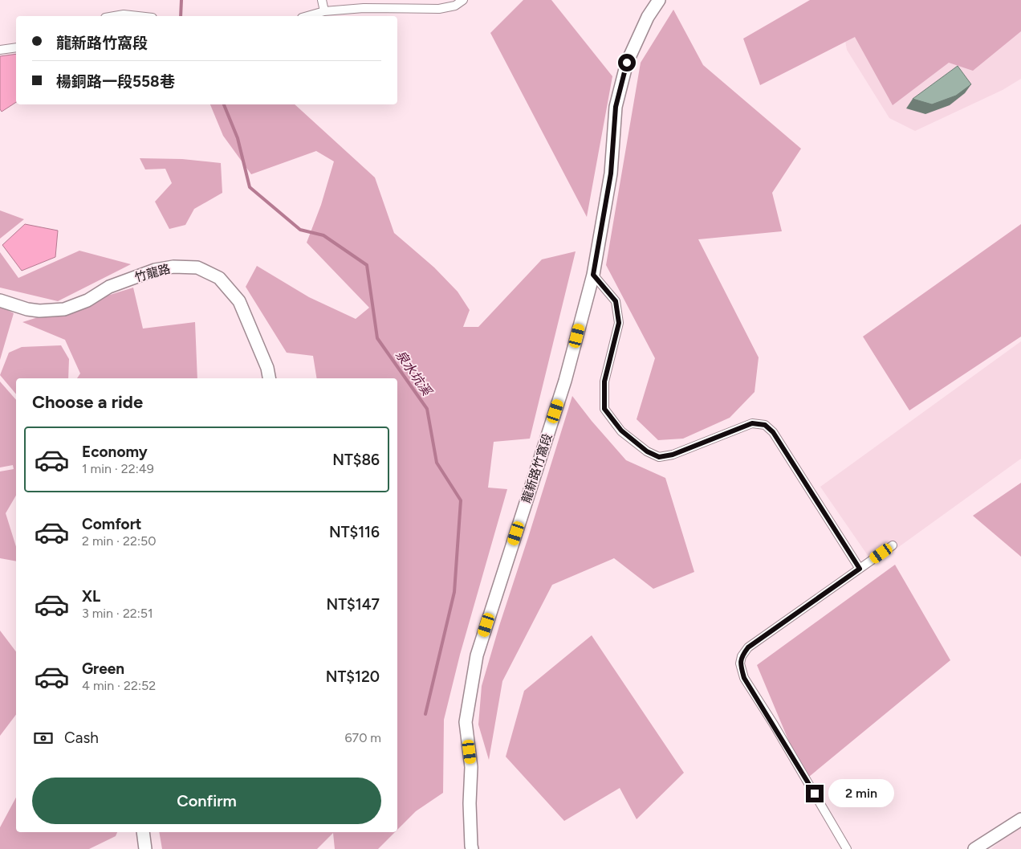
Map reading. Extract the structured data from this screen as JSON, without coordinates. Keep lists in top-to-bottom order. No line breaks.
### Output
{"streets":{"street":["竹龍路","龍新路竹窩段"]},"water":["泉水坑溪"],"page":{"banner":["龍新路竹窩段","楊銅路一段558巷"],"heading":"Choose a ride","list":[{"name":"Economy","note":"1 min · 22:49","value":"NT$86"},{"name":"Comfort","note":"2 min · 22:50","value":"NT$116"},{"name":"XL","note":"3 min · 22:51","value":"NT$147"},{"name":"Green","note":"4 min · 22:52","value":"NT$120"}],"pay":["Cash","670 m"],"buttons":"Confirm","bubble":"2 min"}}
